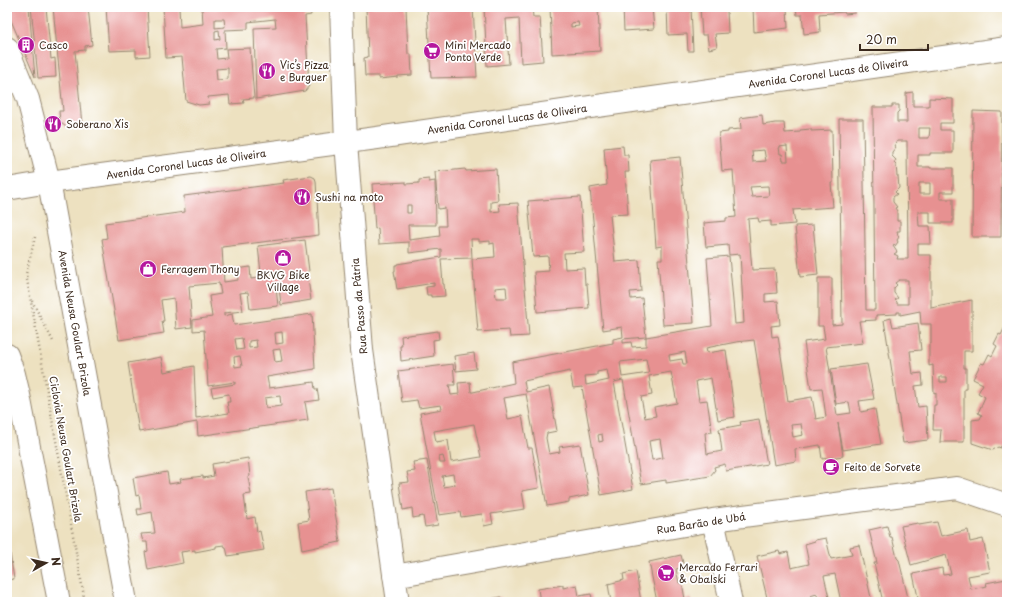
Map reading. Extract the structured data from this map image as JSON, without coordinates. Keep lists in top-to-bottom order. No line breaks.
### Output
{"streets":{"street":["Avenida Coronel Lucas de Oliveira","Rua Passo da Pátria","Avenida Neusa Goulart Brizola","Rua Barão de Ubá"],"path":["Ciclovia Neusa Goulart Brizola"]},"crossings":[["Avenida Coronel Lucas de Oliveira","Rua Passo da Pátria"],["Avenida Coronel Lucas de Oliveira","Avenida Neusa Goulart Brizola"],["Rua Passo da Pátria","Rua Barão de Ubá"]],"places":{"building":["Casco"],"supermarket":["Mini Mercado Ponto Verde","Mercado Ferrari & Obalski"],"restaurant":["Vic’s Pizza e Burguer","Soberano Xis","Sushi na moto"],"shop":["BKVG Bike Village","Ferragem Thony"],"cafe":["Feito de Sorvete"]},"scale_bar":"20 m","north":"right"}
